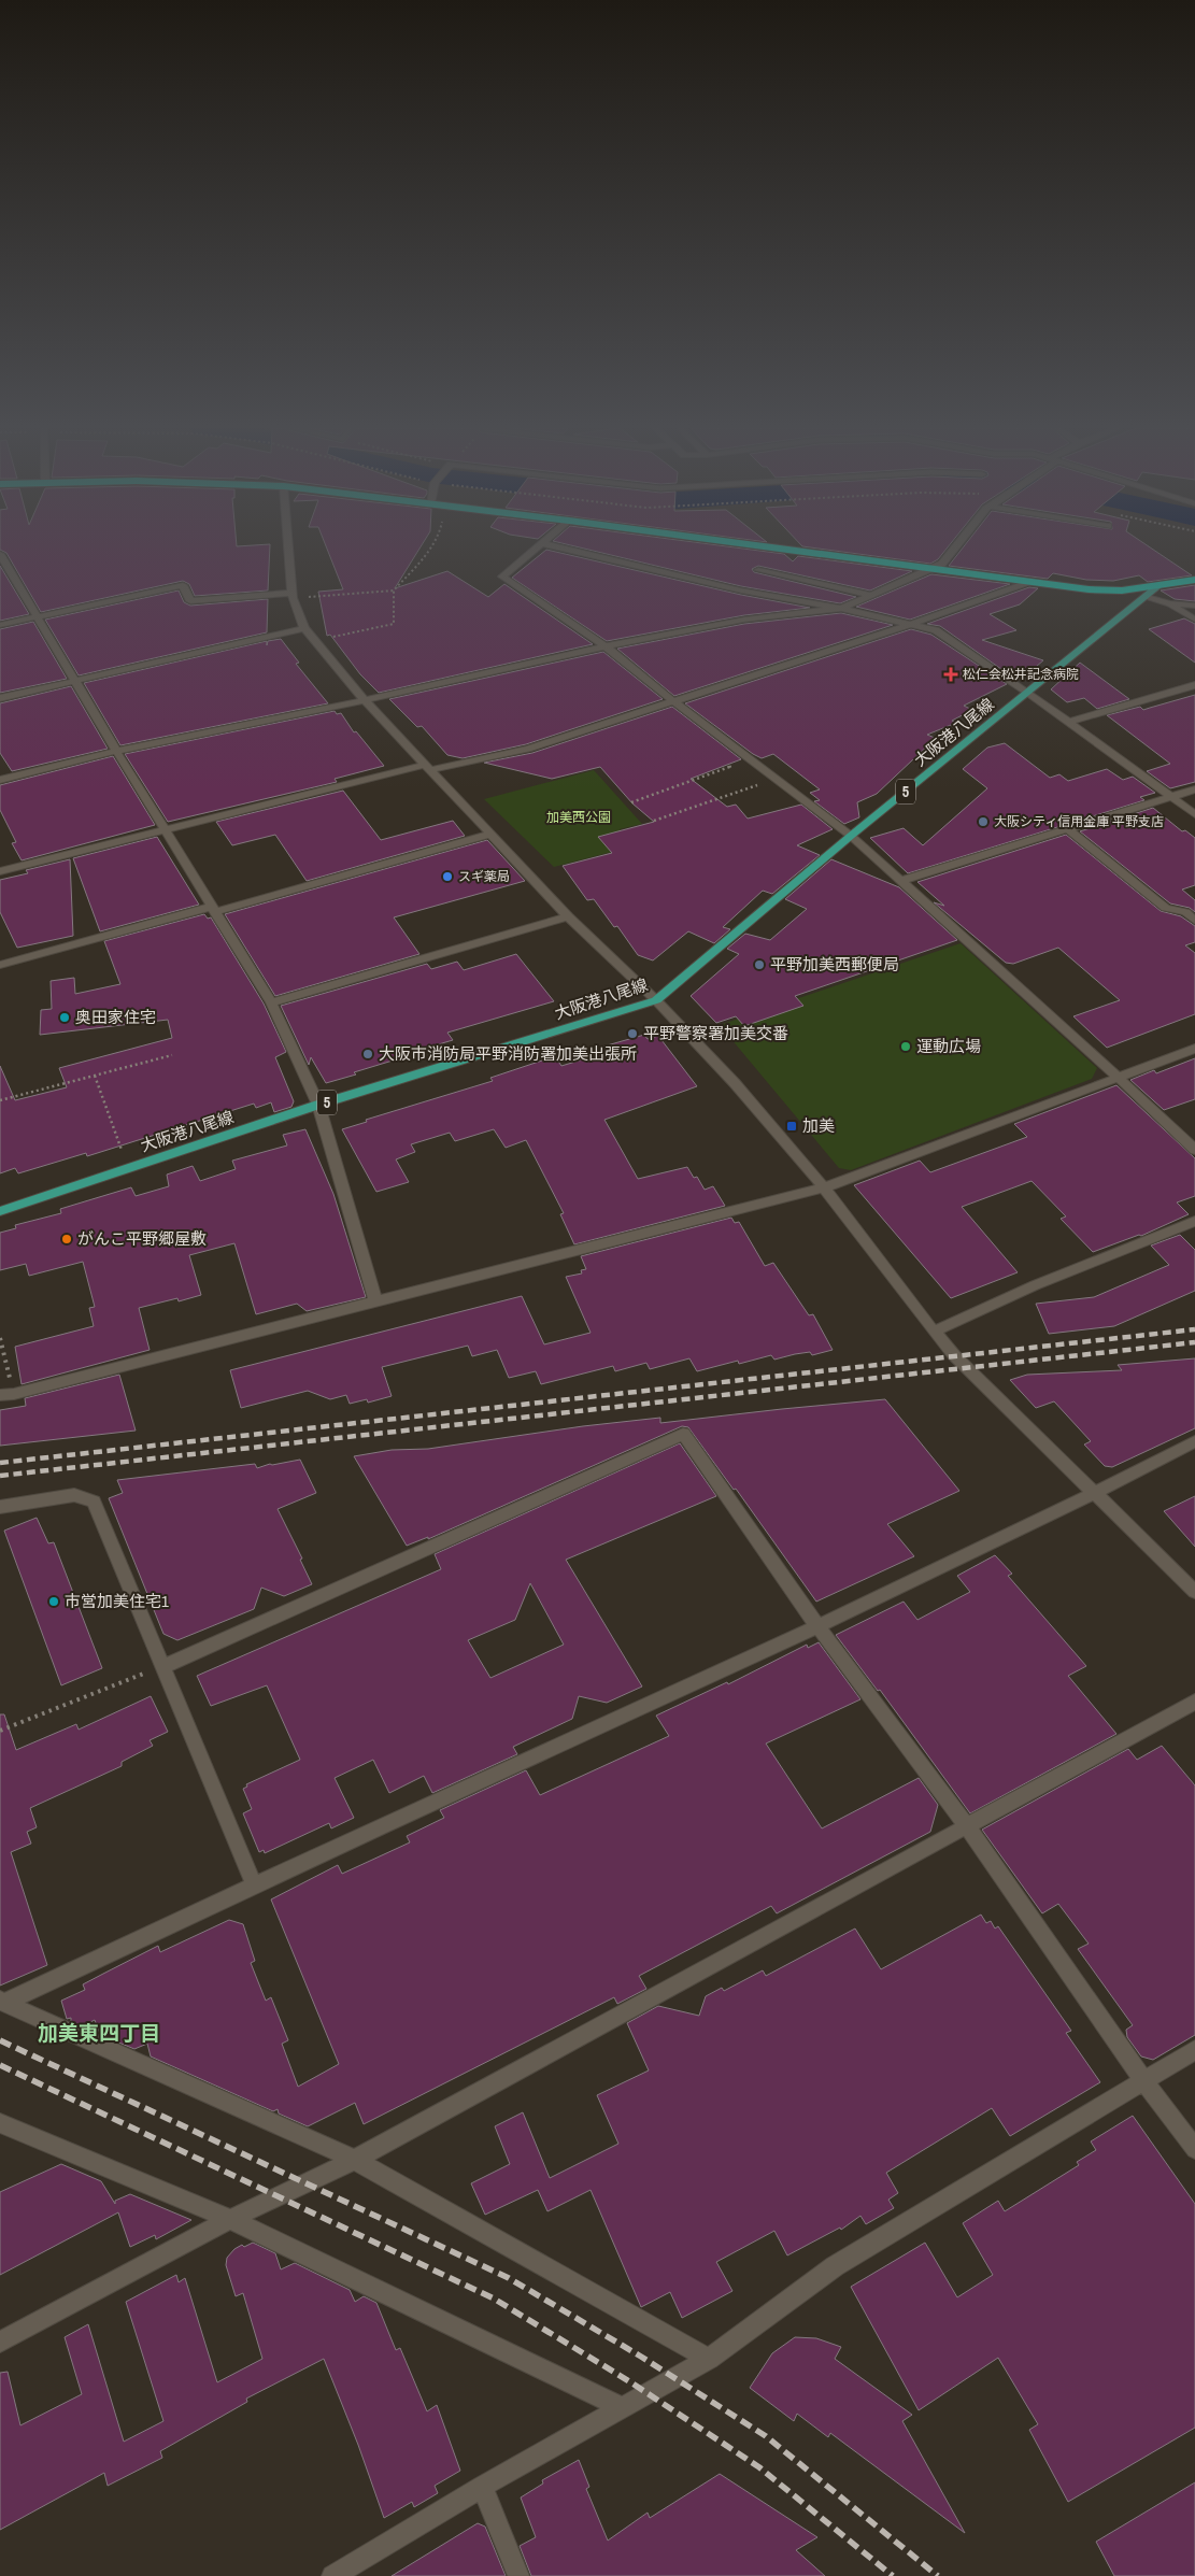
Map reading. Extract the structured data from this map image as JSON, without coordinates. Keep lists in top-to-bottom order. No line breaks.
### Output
{"streets":{"main road":["大阪港八尾線","5"]},"districts":["加美東四丁目"],"parks":["加美西公園"],"places":{"health":["松仁会松井記念病院"],"other":["大阪シティ信用金庫 平野支店","スギ薬局","平野加美西郵便局","奥田家住宅","平野警察署加美交番","運動広場","大阪市消防局平野消防署加美出張所","がんこ平野郷屋敷","市営加美住宅1"],"transit":["加美"]}}
